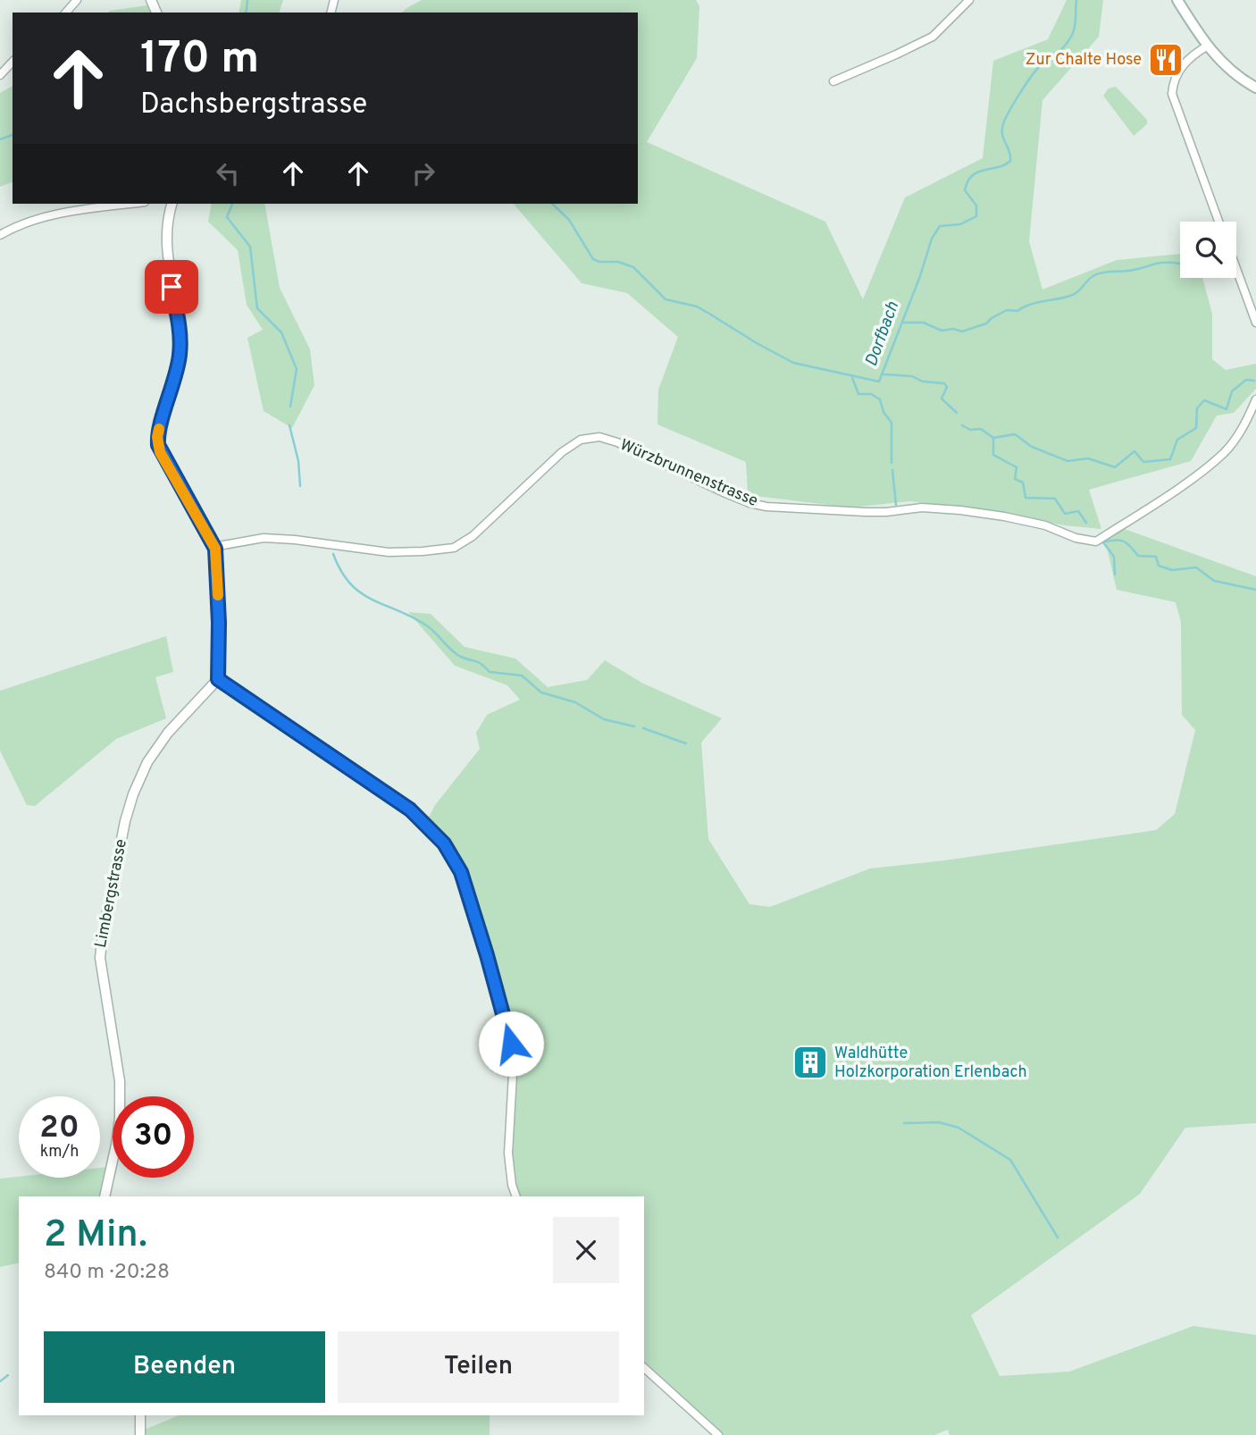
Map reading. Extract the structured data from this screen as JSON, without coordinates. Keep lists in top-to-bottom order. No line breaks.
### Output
{"streets":{"street":["Würzbrunnenstrasse","Limbergstrasse"]},"water":["Dorfbach"],"places":{"restaurant":["Zur Chalte Hose"],"building":["Waldhütte Holzkorporation Erlenbach"]},"page":{"turn":["170 m","Dachsbergstrasse"],"speed":"20 km/h","limit":"30","heading":["2 Min.","840 m · 20:28"],"buttons":["Beenden","Teilen"]}}
